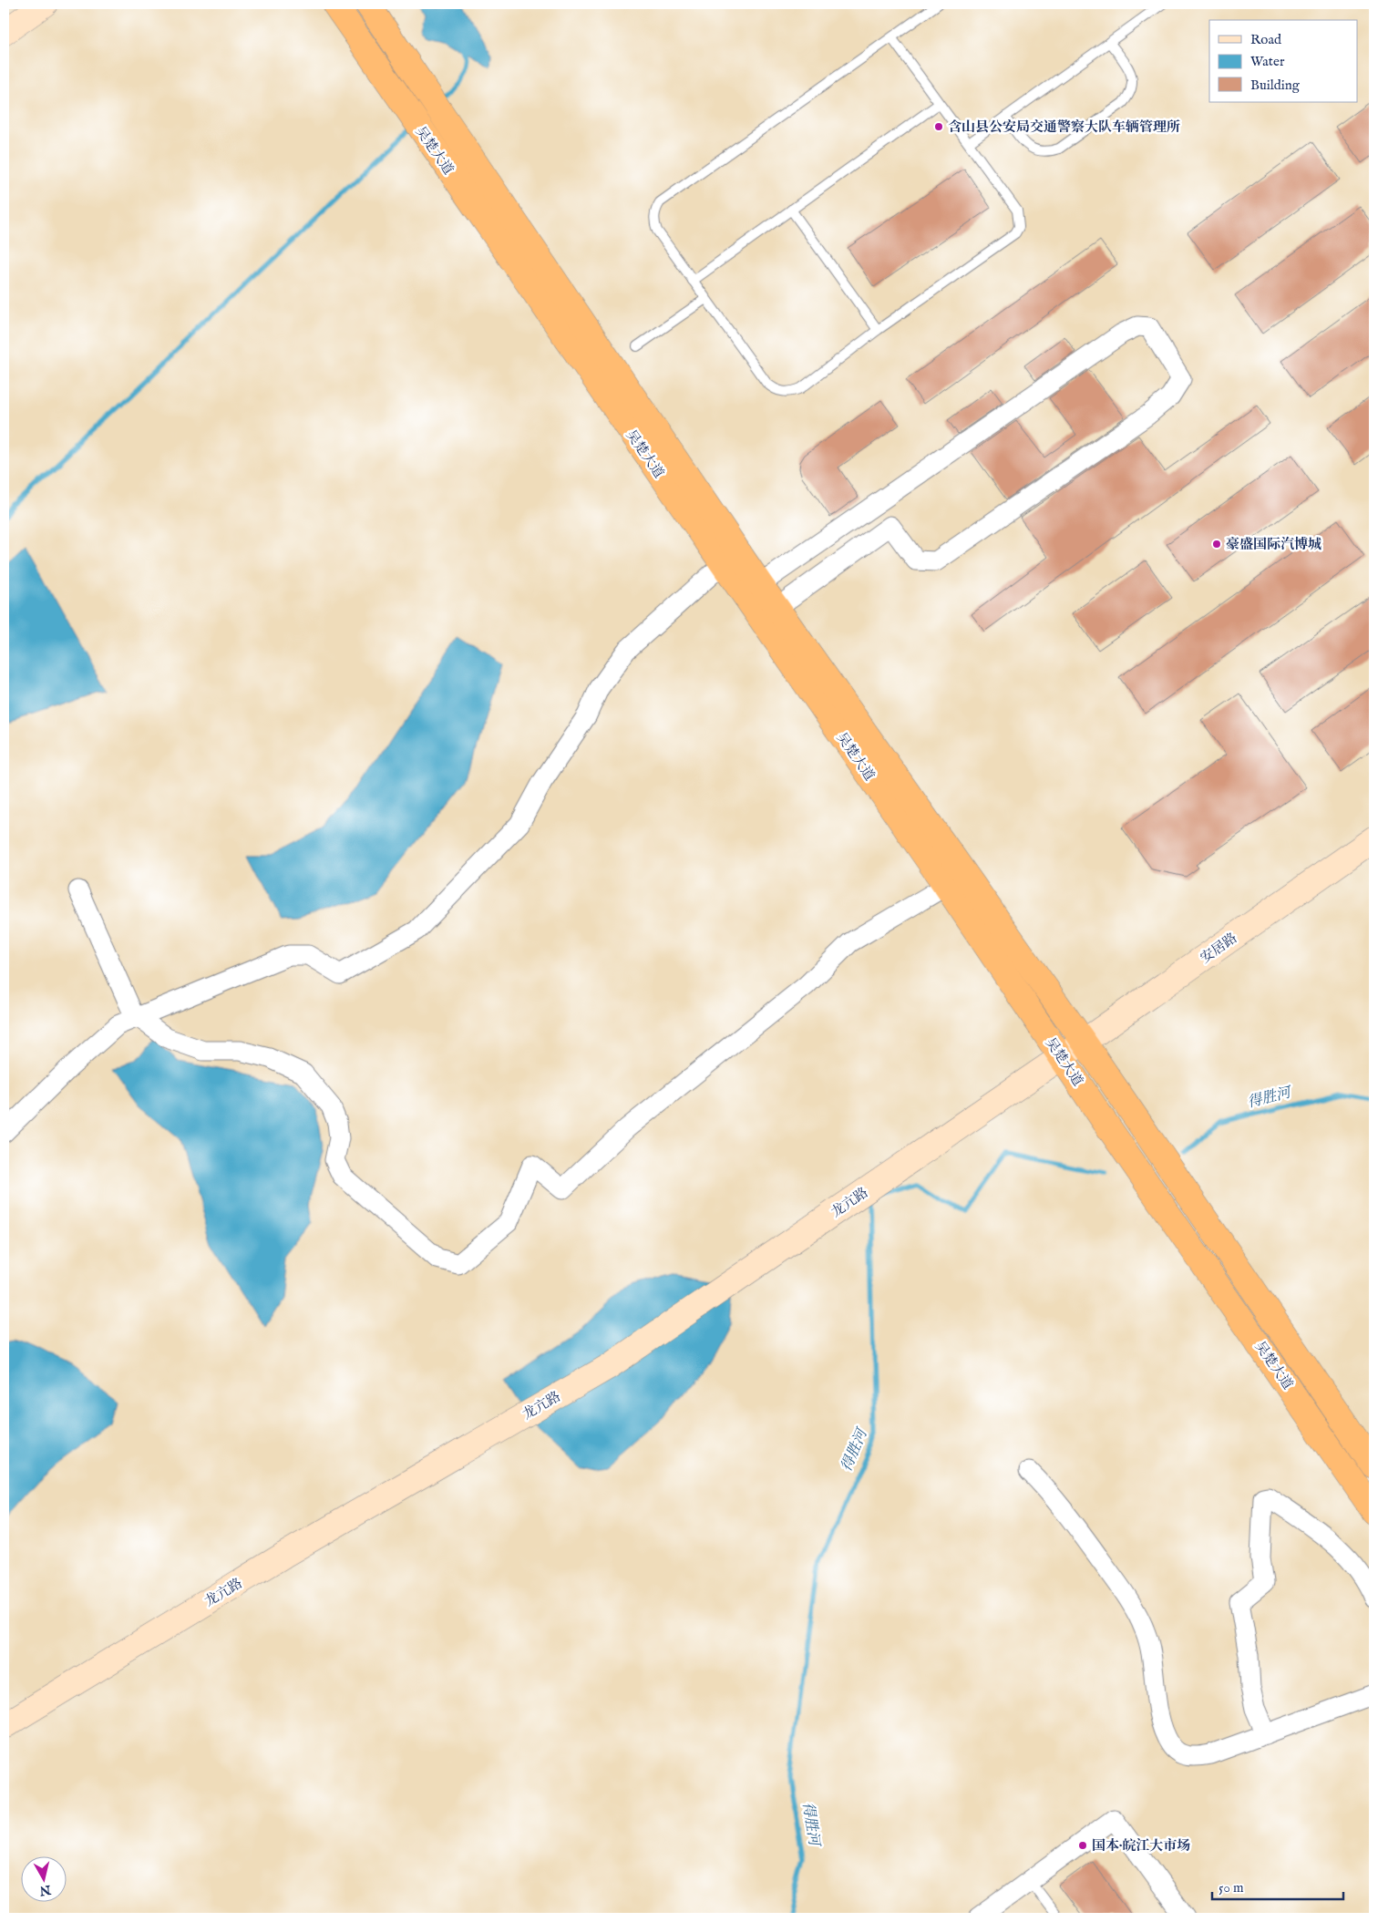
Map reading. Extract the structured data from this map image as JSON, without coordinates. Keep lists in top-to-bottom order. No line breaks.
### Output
{"streets":{"highway":["吴楚大道"],"street":["安居路","龙亢路"]},"crossings":[["吴楚大道","安居路"],["吴楚大道","龙亢路"],["安居路","龙亢路"]],"water":["得胜河"],"places":["含山县公安局交通警察大队车辆管理所","豪盛国际汽博城","国本·皖江大市场"],"legend":["Road","Water","Building"],"scale_bar":"50 m","north":"bottom"}
